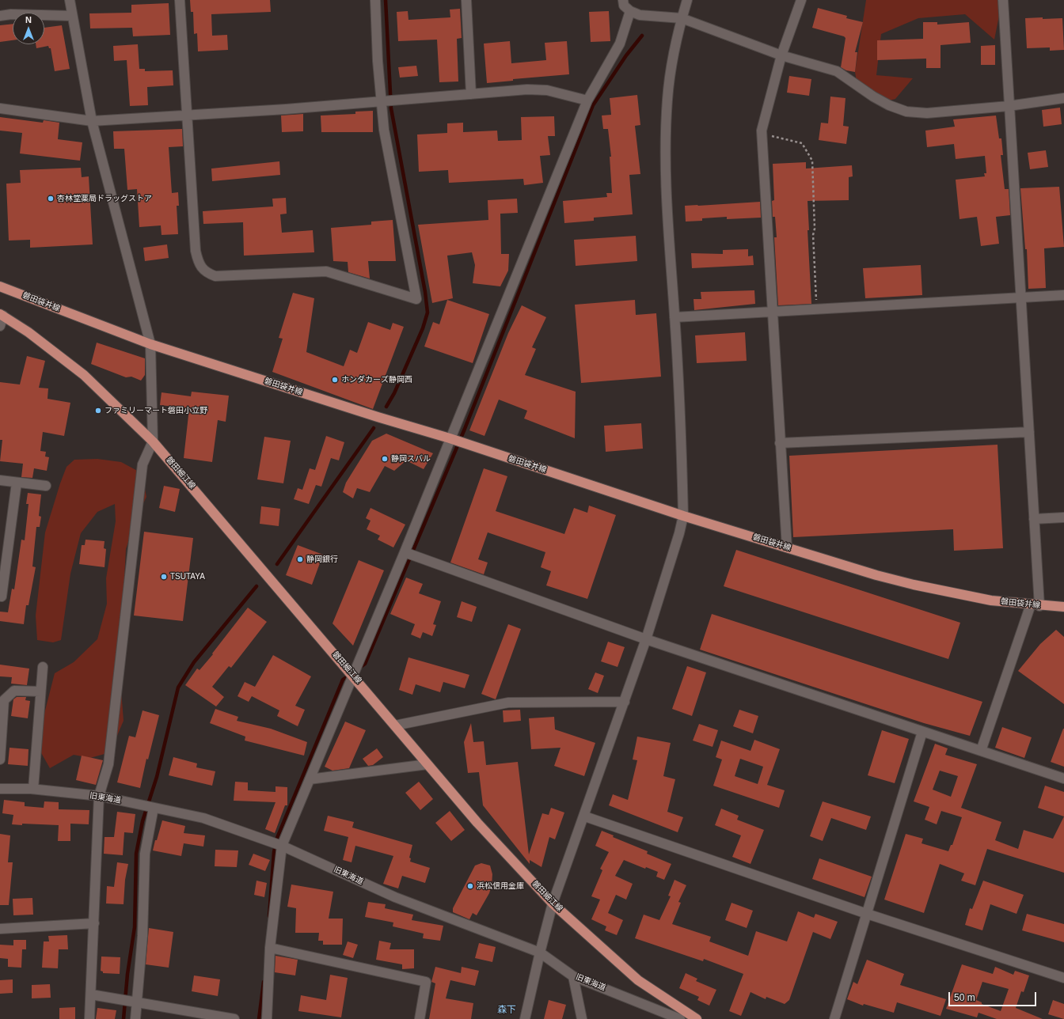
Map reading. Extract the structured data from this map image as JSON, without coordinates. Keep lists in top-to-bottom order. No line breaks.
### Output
{"streets":{"main road":["磐田袋井線","磐田細江線"],"street":["旧東海道"]},"districts":["森下"],"places":["杏林堂薬局ドラッグストア","ホンダカーズ静岡西","ファミリーマート磐田小立野","静岡スバル","静岡銀行","TSUTAYA","浜松信用金庫"],"scale_bar":"50 m","north":"top"}
